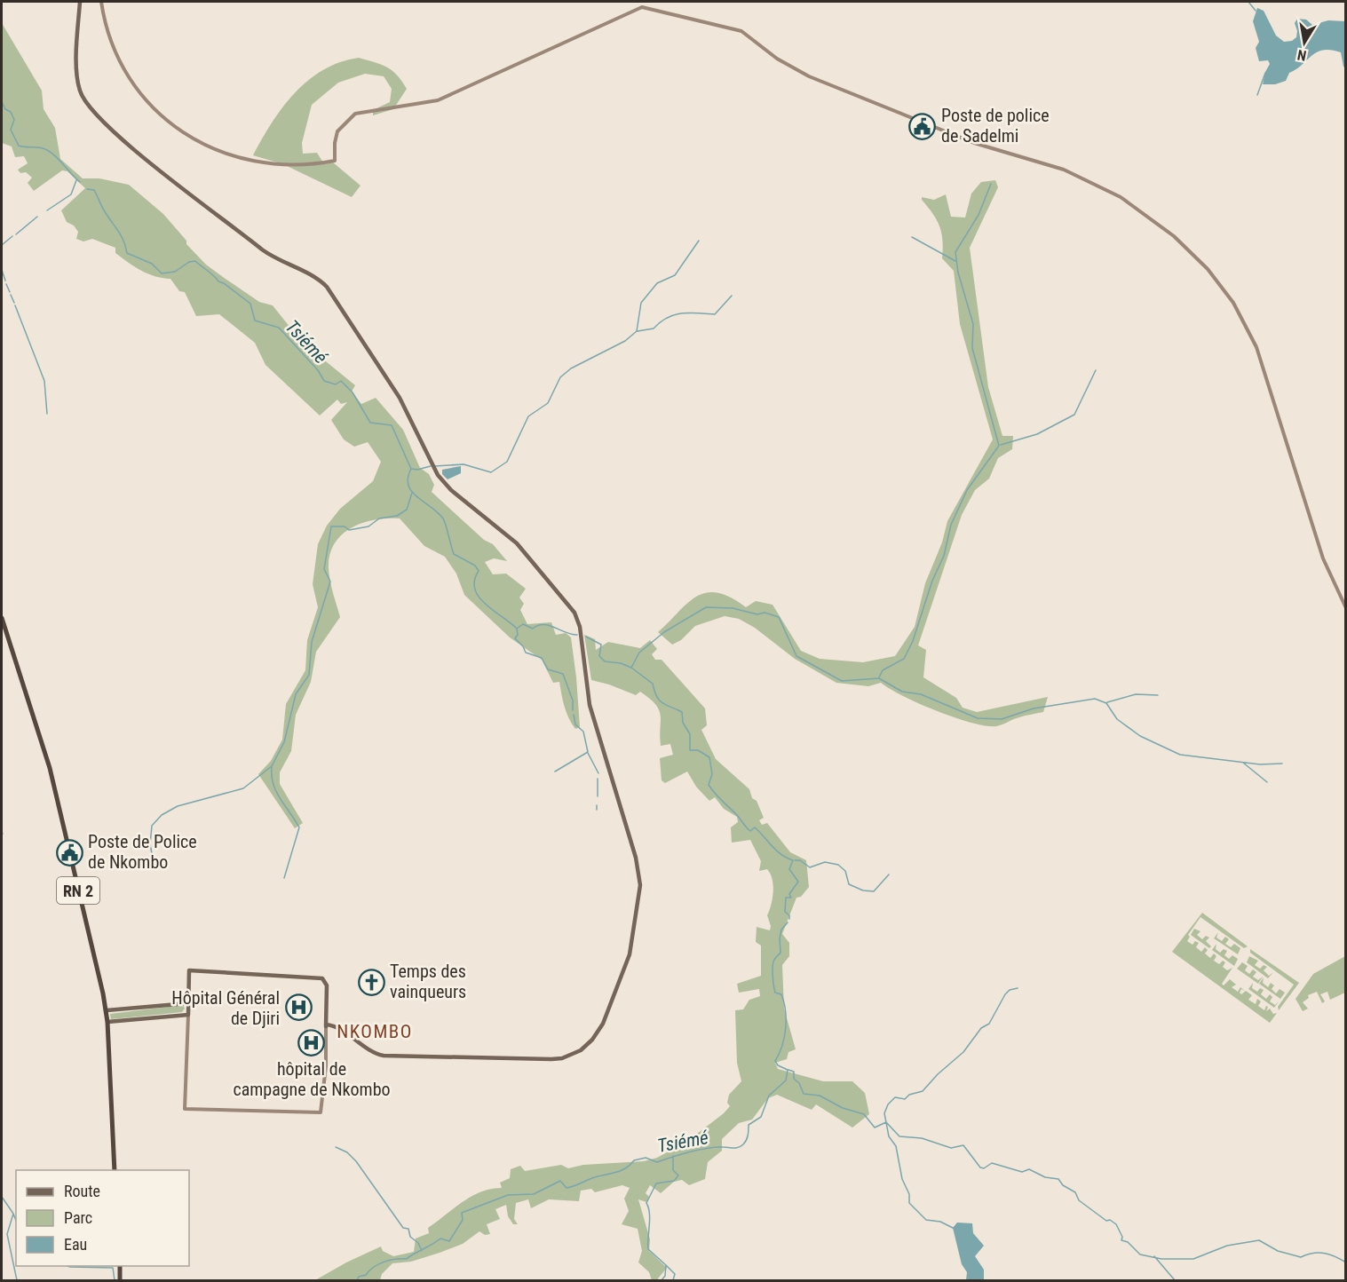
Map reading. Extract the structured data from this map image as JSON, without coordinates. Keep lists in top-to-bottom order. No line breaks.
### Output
{"streets":{"highway":["RN 2"]},"districts":["NKOMBO"],"water":["Tsiémé"],"places":{"public building":["Poste de police de Sadelmi","Poste de Police de Nkombo"],"church":["Temps des vainqueurs"],"hospital":["Hôpital Général de Djiri","hôpital de campagne de Nkombo"]},"legend":["Route","Parc","Eau"],"north":"bottom"}
